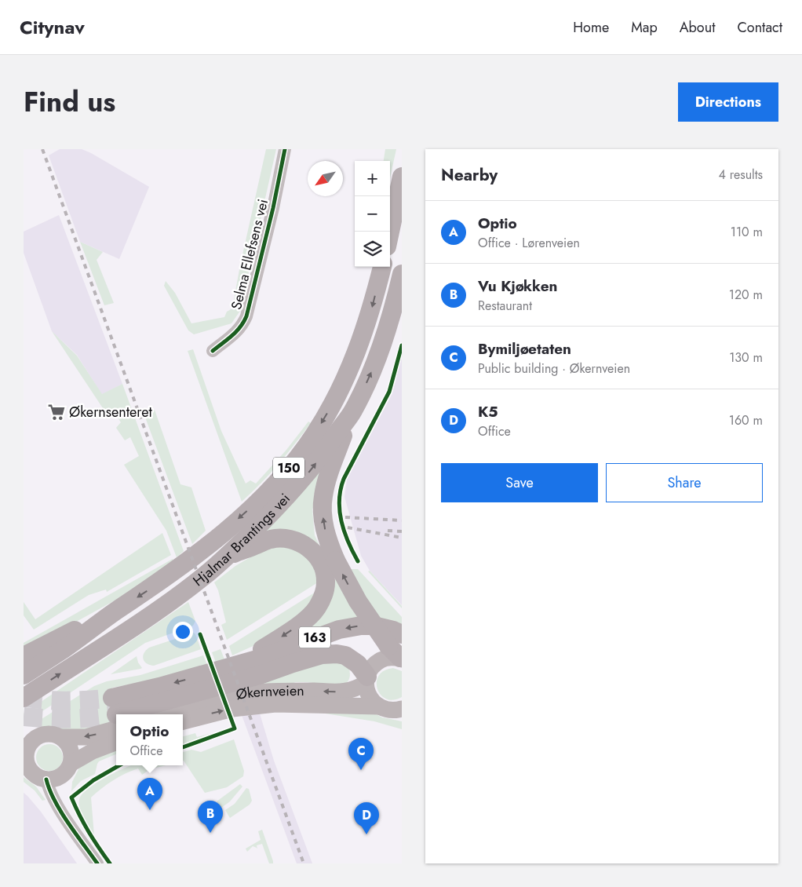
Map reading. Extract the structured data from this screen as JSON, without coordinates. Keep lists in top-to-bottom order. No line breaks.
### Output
{"streets":{"highway":["150","Hjalmar Brantings vei","163"],"main road":["Økernveien"],"street":["Selma Ellefsens vei"]},"crossings":[["163","Økernveien"]],"places":{"supermarket":["Økernsenteret"]},"north":"bottom left","page":{"header":"Citynav","nav":["Home","Map","About","Contact"],"title":"Find us","buttons":["Directions",["Save","Share"]],"heading":["Nearby","4 results"],"map_buttons":["+","−"],"list":[{"mark":"A","name":"Optio","note":"Office · Lørenveien","value":"110 m"},{"mark":"B","name":"Vu Kjøkken","note":"Restaurant","value":"120 m"},{"mark":"C","name":"Bymiljøetaten","note":"Public building · Økernveien","value":"130 m"},{"mark":"D","name":"K5","note":"Office","value":"160 m"}],"popup":["Optio","Office"],"pins":["C","A","B","D"]}}
